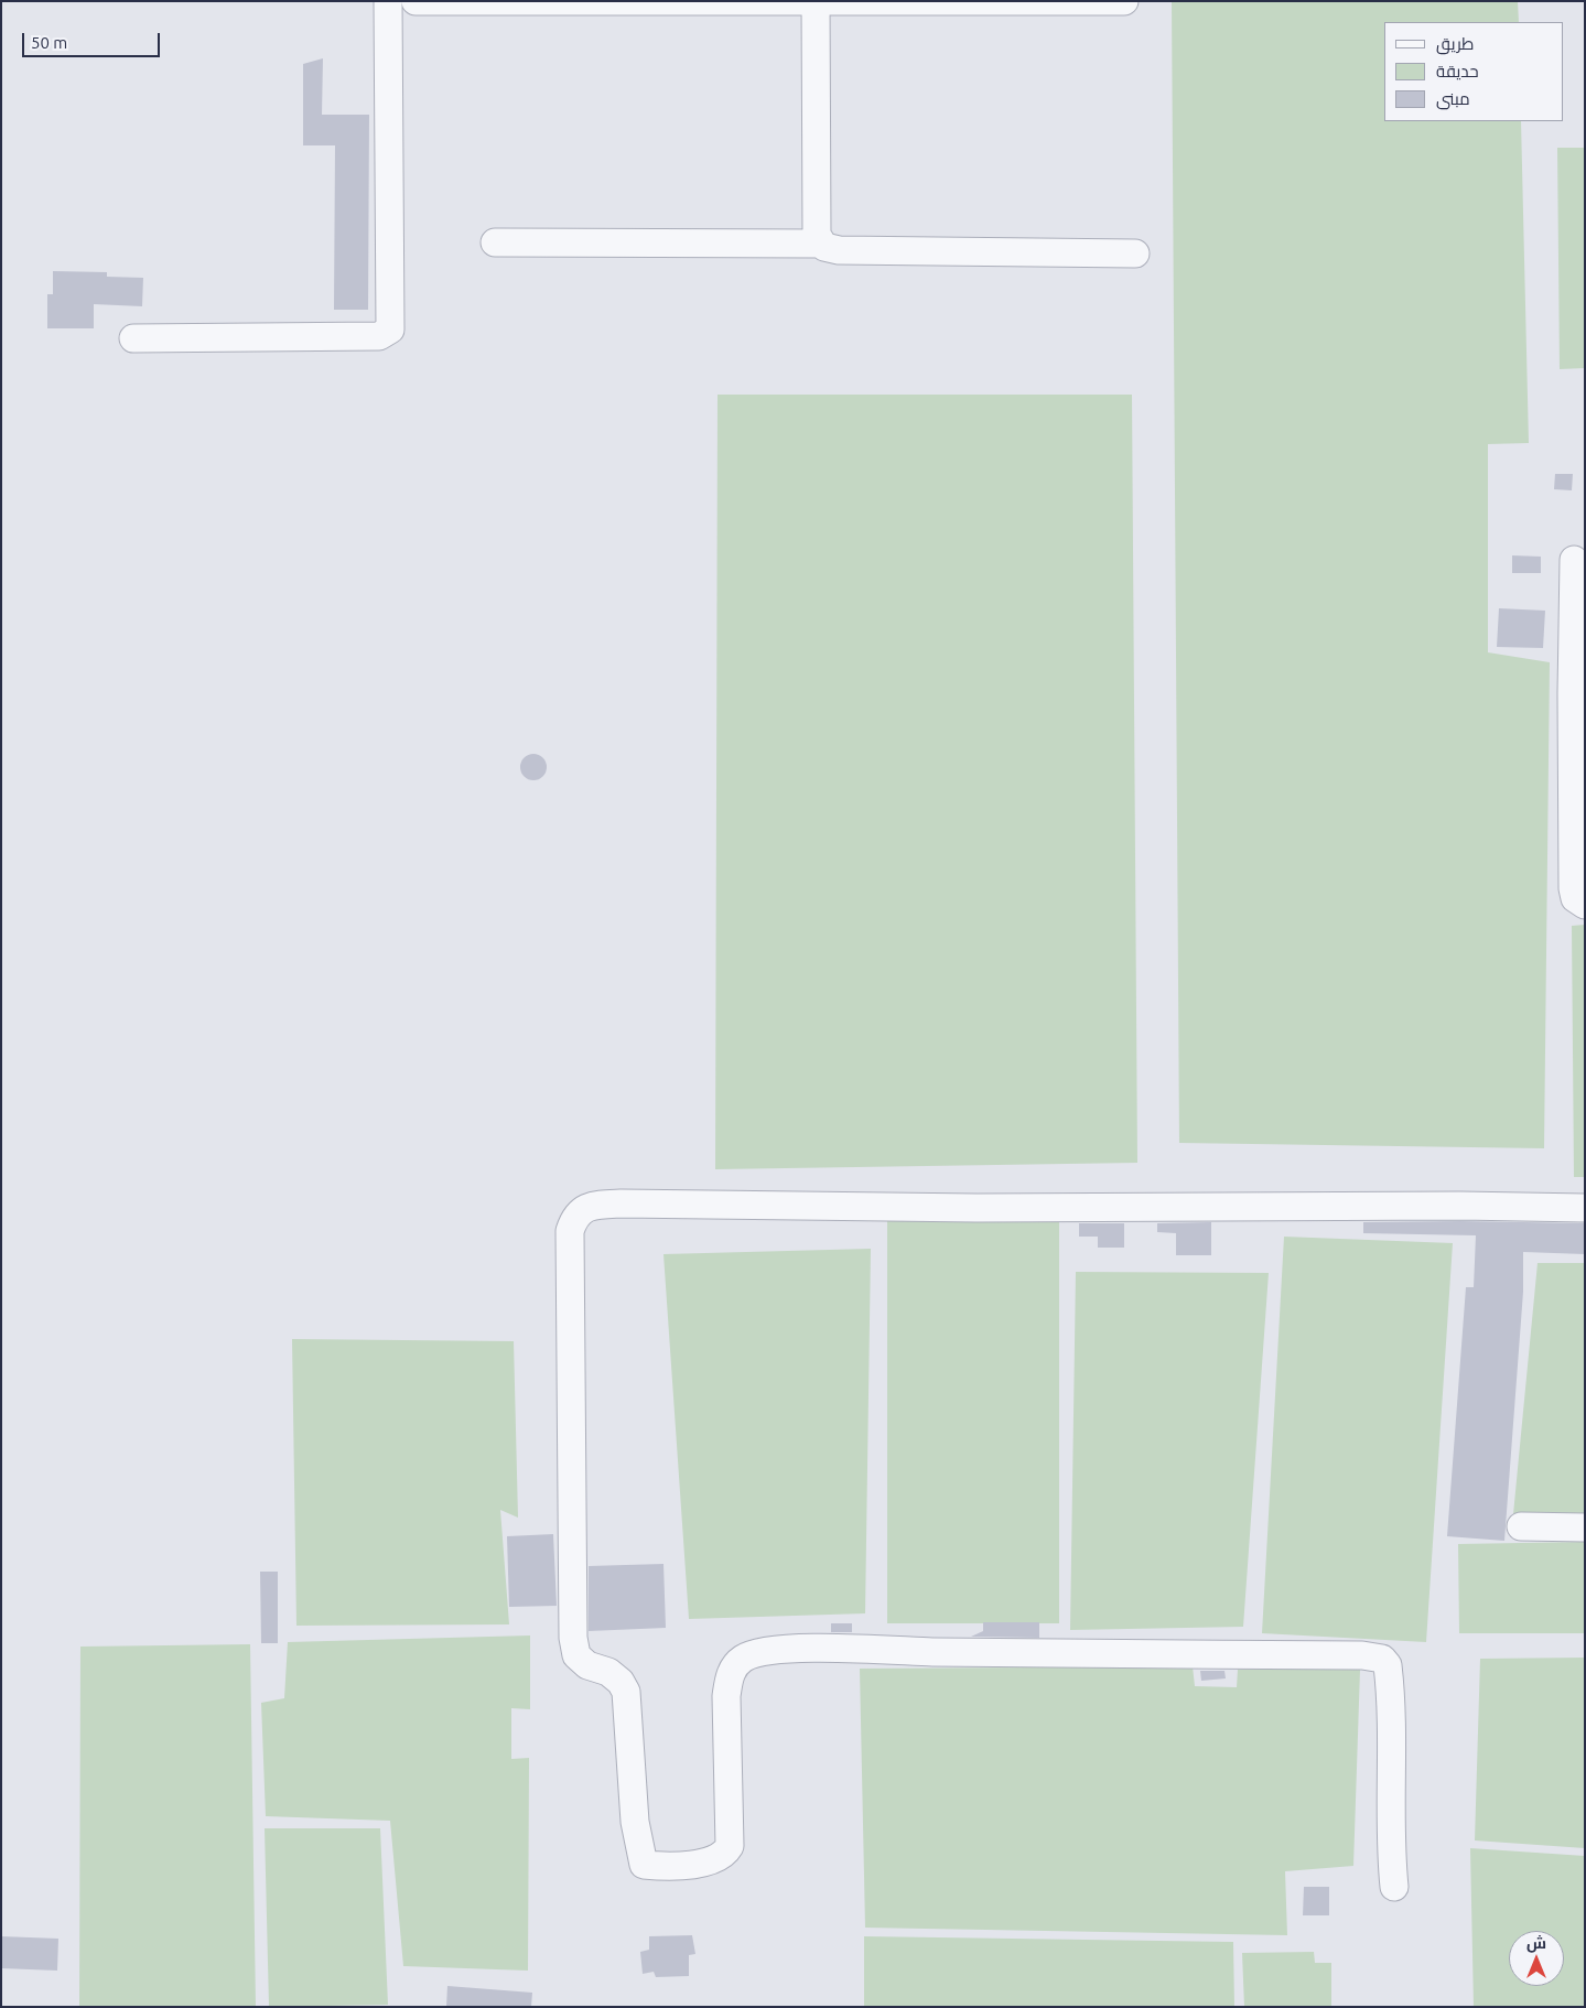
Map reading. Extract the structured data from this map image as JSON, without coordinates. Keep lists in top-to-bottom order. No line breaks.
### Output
{"legend":["طريق","حديقة","مبنى"],"scale_bar":"50 m","north":"top"}
